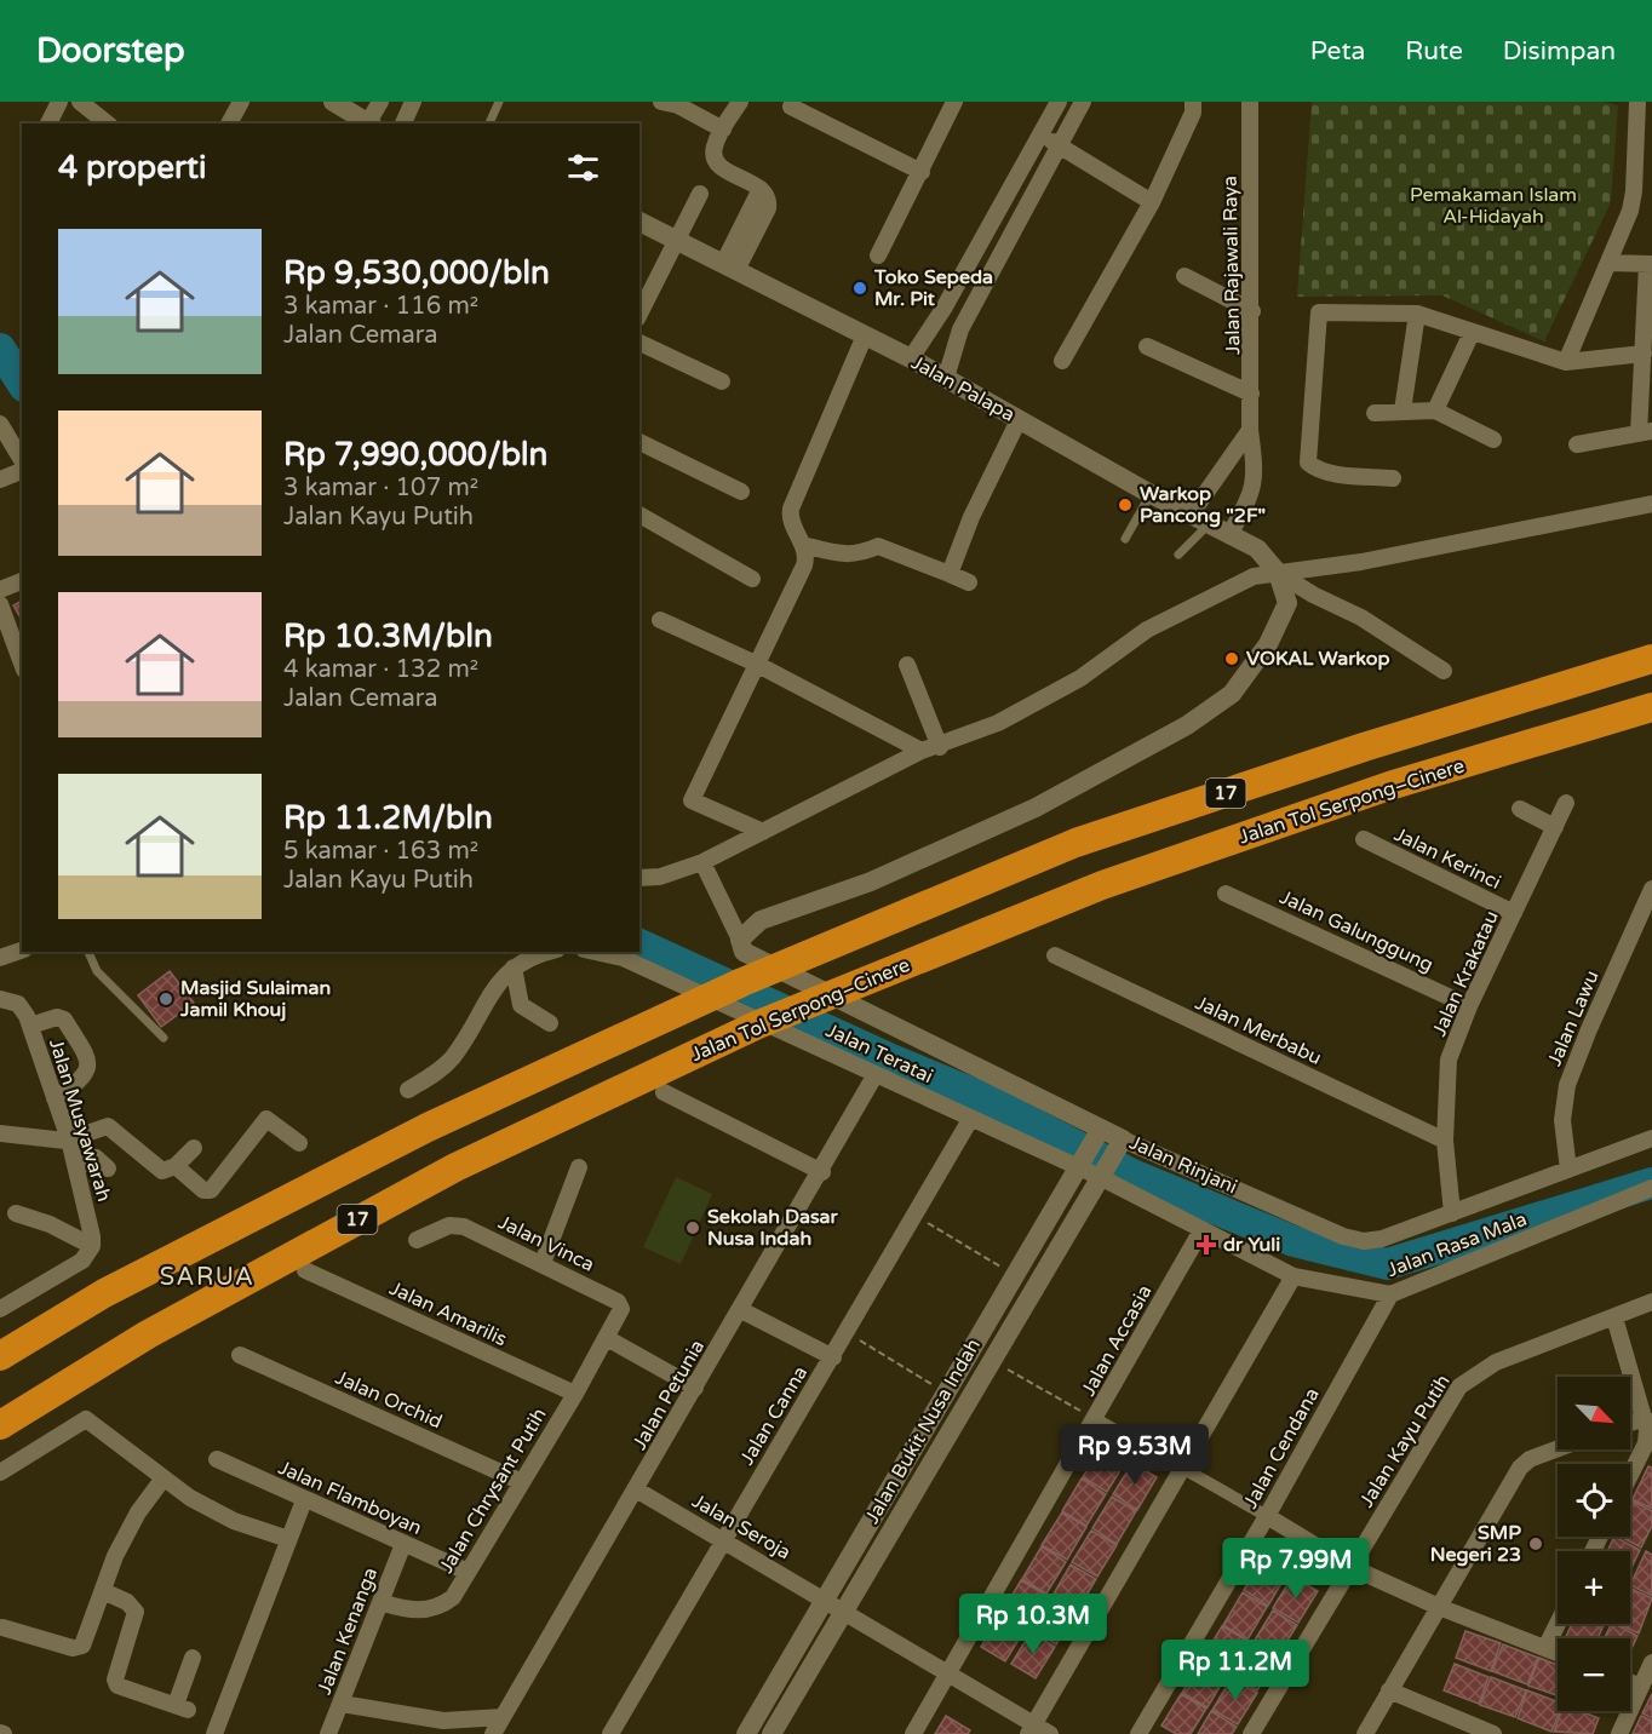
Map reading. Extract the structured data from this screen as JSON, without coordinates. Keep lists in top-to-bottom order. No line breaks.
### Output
{"streets":{"highway":["17","Jalan Tol Serpong–Cinere"],"street":["Jalan Rajawali Raya","Jalan Palapa","Jalan Kerinci","Jalan Galunggung","Jalan Krakatau","Jalan Lawu","Jalan Merbabu","Jalan Teratai","Jalan Musyawarah","Jalan Rinjani","Jalan Vinca","Jalan Rasa Mala","Jalan Amarilis","Jalan Accasia","Jalan Petunia","Jalan Orchid","Jalan Canna","Jalan Bukit Nusa Indah","Jalan Kayu Putih","Jalan Cendana","Jalan Chrysant Putih","Jalan Flamboyan","Jalan Seroja","Jalan Kenanga"]},"crossings":[["Jalan Rajawali Raya","Jalan Palapa"],["Jalan Kerinci","Jalan Krakatau"],["Jalan Galunggung","Jalan Krakatau"],["Jalan Krakatau","Jalan Merbabu"],["Jalan Krakatau","Jalan Rinjani"],["Jalan Lawu","Jalan Rinjani"],["Jalan Teratai","Jalan Rasa Mala"],["Jalan Teratai","Jalan Petunia"],["Jalan Teratai","Jalan Canna"],["Jalan Teratai","Jalan Bukit Nusa Indah"],["Jalan Rinjani","Jalan Bukit Nusa Indah"],["Jalan Vinca","Jalan Chrysant Putih"],["Jalan Rasa Mala","Jalan Accasia"],["Jalan Rasa Mala","Jalan Bukit Nusa Indah"],["Jalan Rasa Mala","Jalan Cendana"],["Jalan Amarilis","Jalan Chrysant Putih"],["Jalan Accasia","Jalan Seroja"],["Jalan Petunia","Jalan Seroja"],["Jalan Orchid","Jalan Chrysant Putih"],["Jalan Canna","Jalan Seroja"],["Jalan Bukit Nusa Indah","Jalan Seroja"],["Jalan Chrysant Putih","Jalan Flamboyan"],["Jalan Chrysant Putih","Jalan Kenanga"],["Jalan Flamboyan","Jalan Kenanga"]],"districts":["SARUA"],"parks":["Pemakaman Islam Al-Hidayah"],"places":{"other":["Toko Sepeda Mr. Pit","Warkop Pancong \"2F\"","VOKAL Warkop","Masjid Sulaiman Jamil Khouj","Sekolah Dasar Nusa Indah","SMP Negeri 23"],"health":["dr Yuli"]},"north":"bottom right","page":{"header":"Doorstep","nav":["Peta","Rute","Disimpan"],"heading":"4 properti","list":[{"name":"Rp 9,530,000/bln","note":"3 kamar · 116 m² · Jalan Cemara"},{"name":"Rp 7,990,000/bln","note":"3 kamar · 107 m² · Jalan Kayu Putih"},{"name":"Rp 10.3M/bln","note":"4 kamar · 132 m² · Jalan Cemara"},{"name":"Rp 11.2M/bln","note":"5 kamar · 163 m² · Jalan Kayu Putih"}],"map_buttons":["+","−"],"price":["Rp 9.53M","Rp 7.99M","Rp 10.3M","Rp 11.2M"]}}
